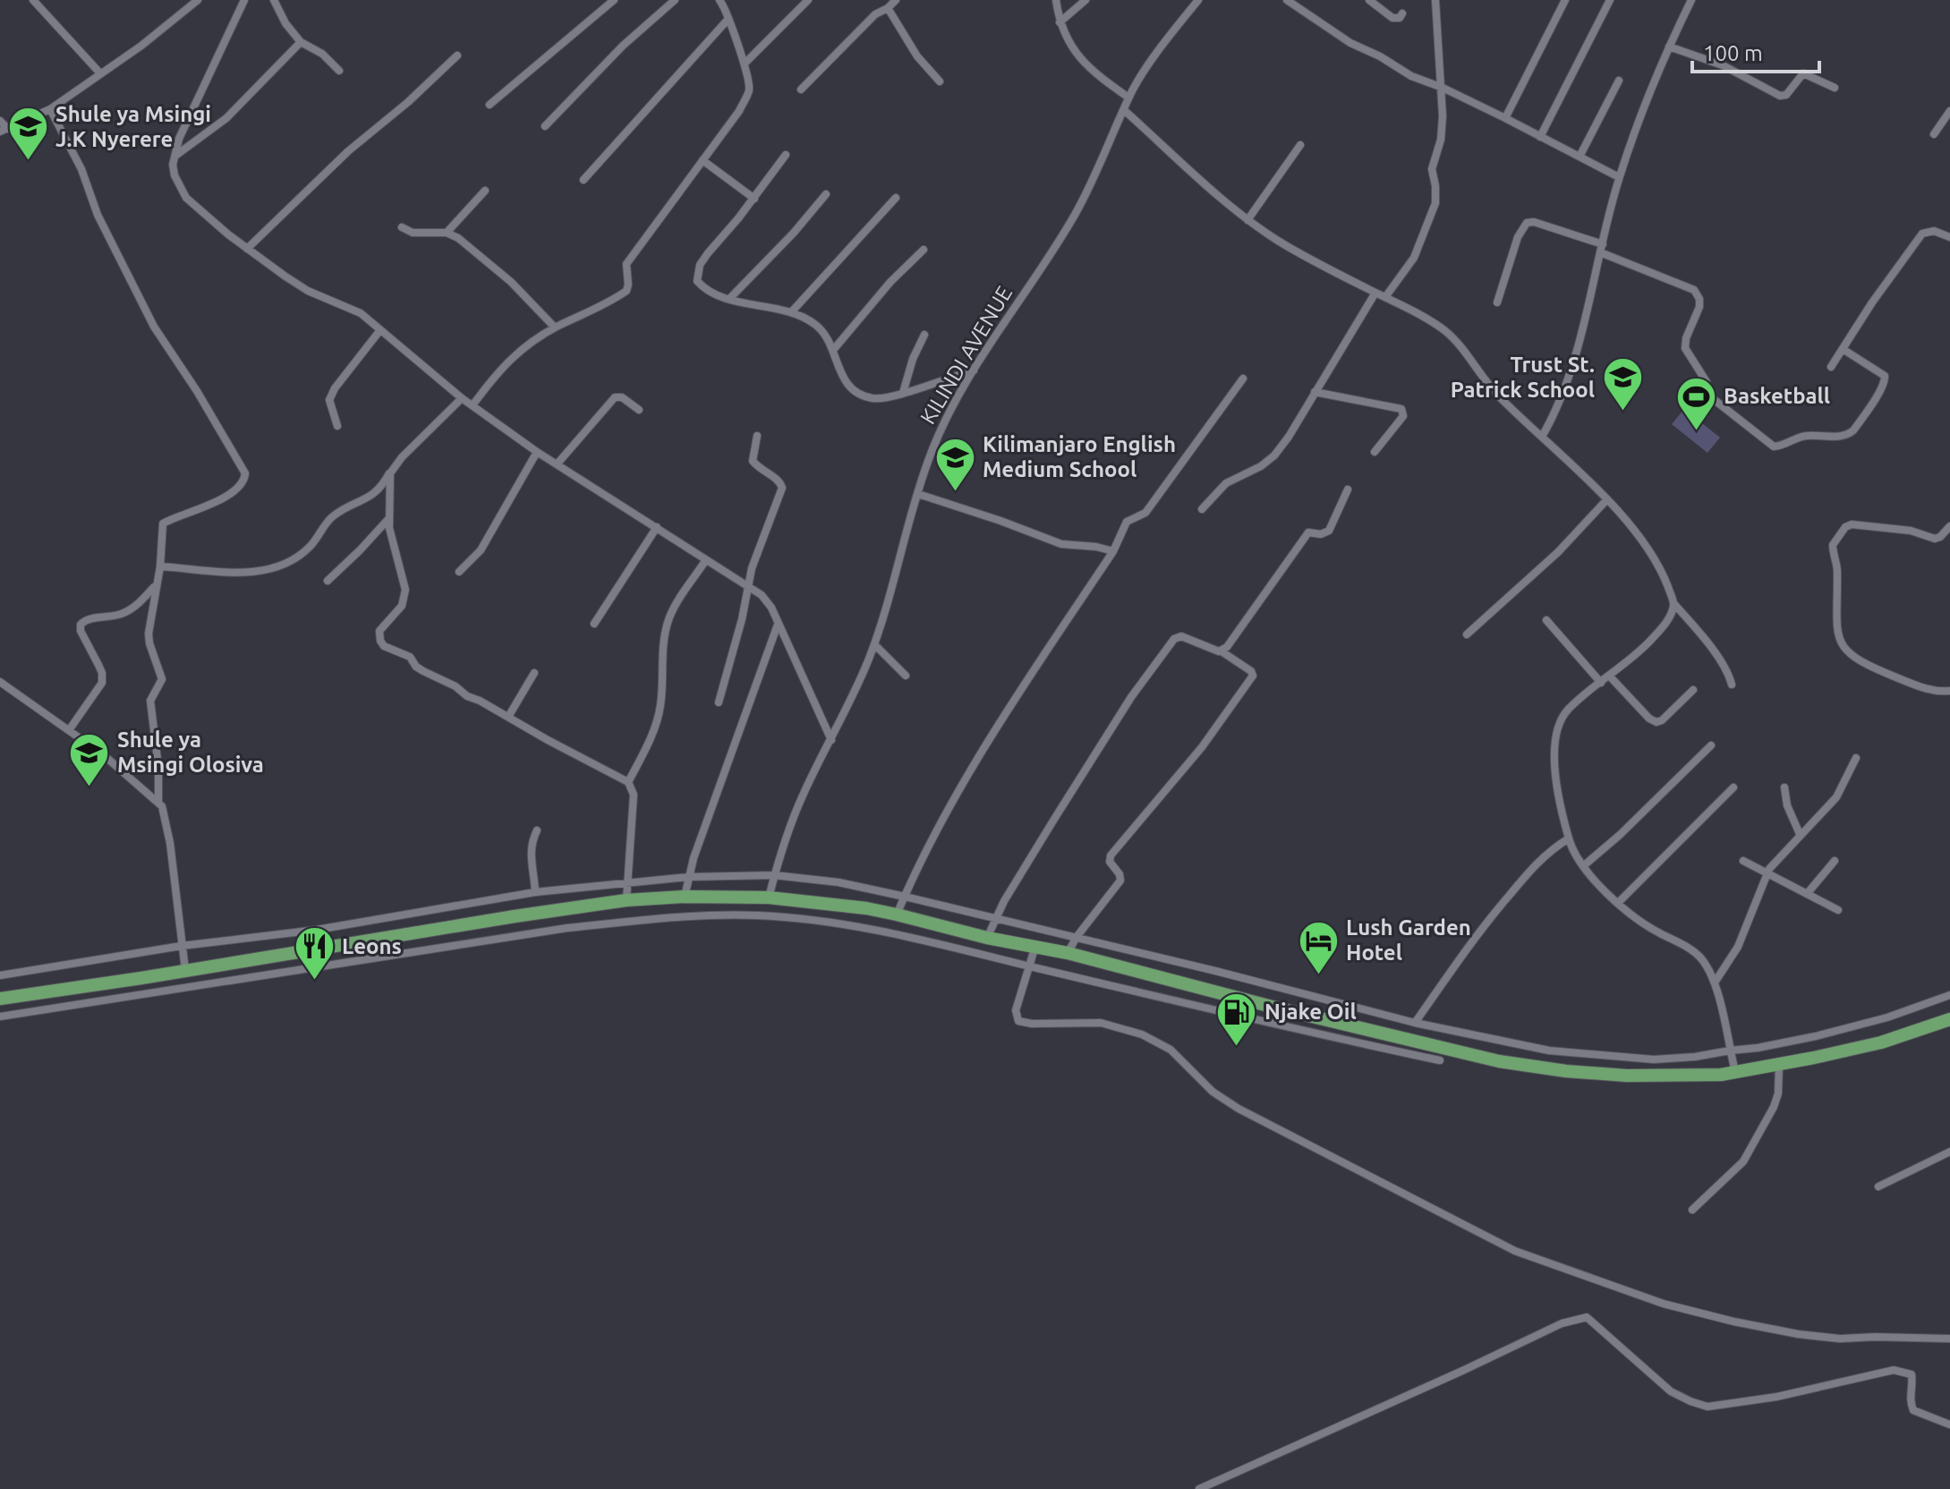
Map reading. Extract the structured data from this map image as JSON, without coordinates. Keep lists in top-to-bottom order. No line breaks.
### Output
{"streets":{"street":["KILINDI AVENUE"]},"places":{"school or university":["Shule ya Msingi J.K Nyerere","Trust St. Patrick School","Kilimanjaro English Medium School","Shule ya Msingi Olosiva"],"sports":["Basketball"],"hotel":["Lush Garden Hotel"],"restaurant":["Leons"],"fuel station":["Njake Oil"]},"scale_bar":"100 m"}
